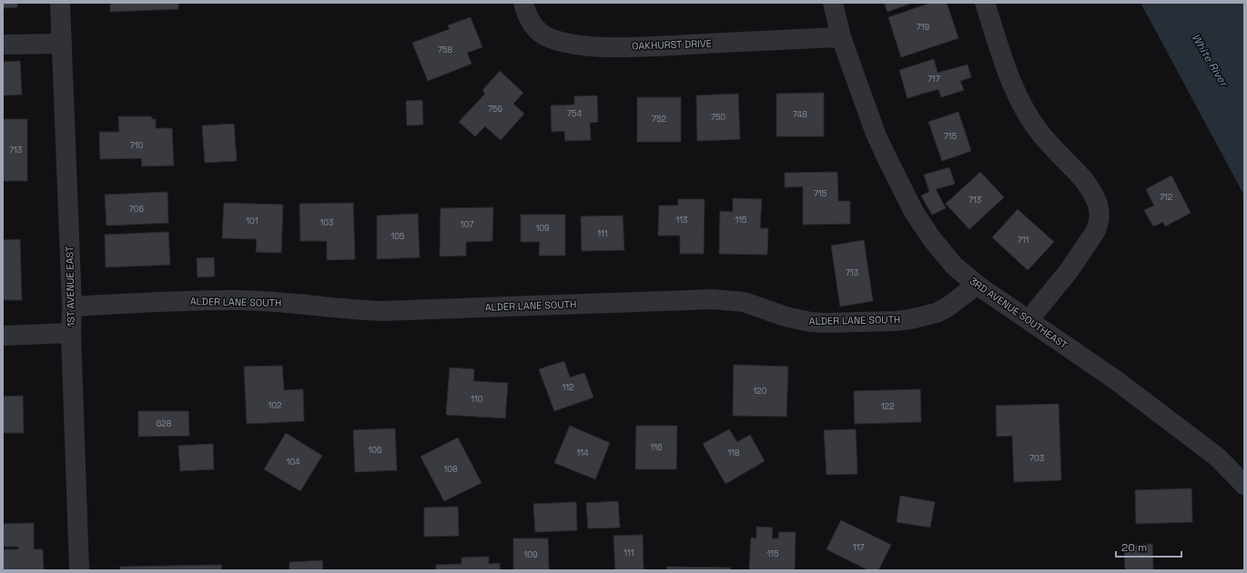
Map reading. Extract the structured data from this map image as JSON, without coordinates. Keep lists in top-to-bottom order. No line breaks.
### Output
{"streets":{"street":["OAKHURST DRIVE","1ST AVENUE EAST","ALDER LANE SOUTH","3RD AVENUE SOUTHEAST"]},"crossings":[["OAKHURST DRIVE","3RD AVENUE SOUTHEAST"],["1ST AVENUE EAST","ALDER LANE SOUTH"],["ALDER LANE SOUTH","3RD AVENUE SOUTHEAST"]],"water":["White River"],"house_numbers":["719","758","717","756","754","748","750","752","715","710","713","715","712","713","706","113","115","101","103","107","109","111","105","711","713","112","120","110","102","122","628","116","106","114","118","703","104","108","117","111","115","109"],"scale_bar":"20 m"}
